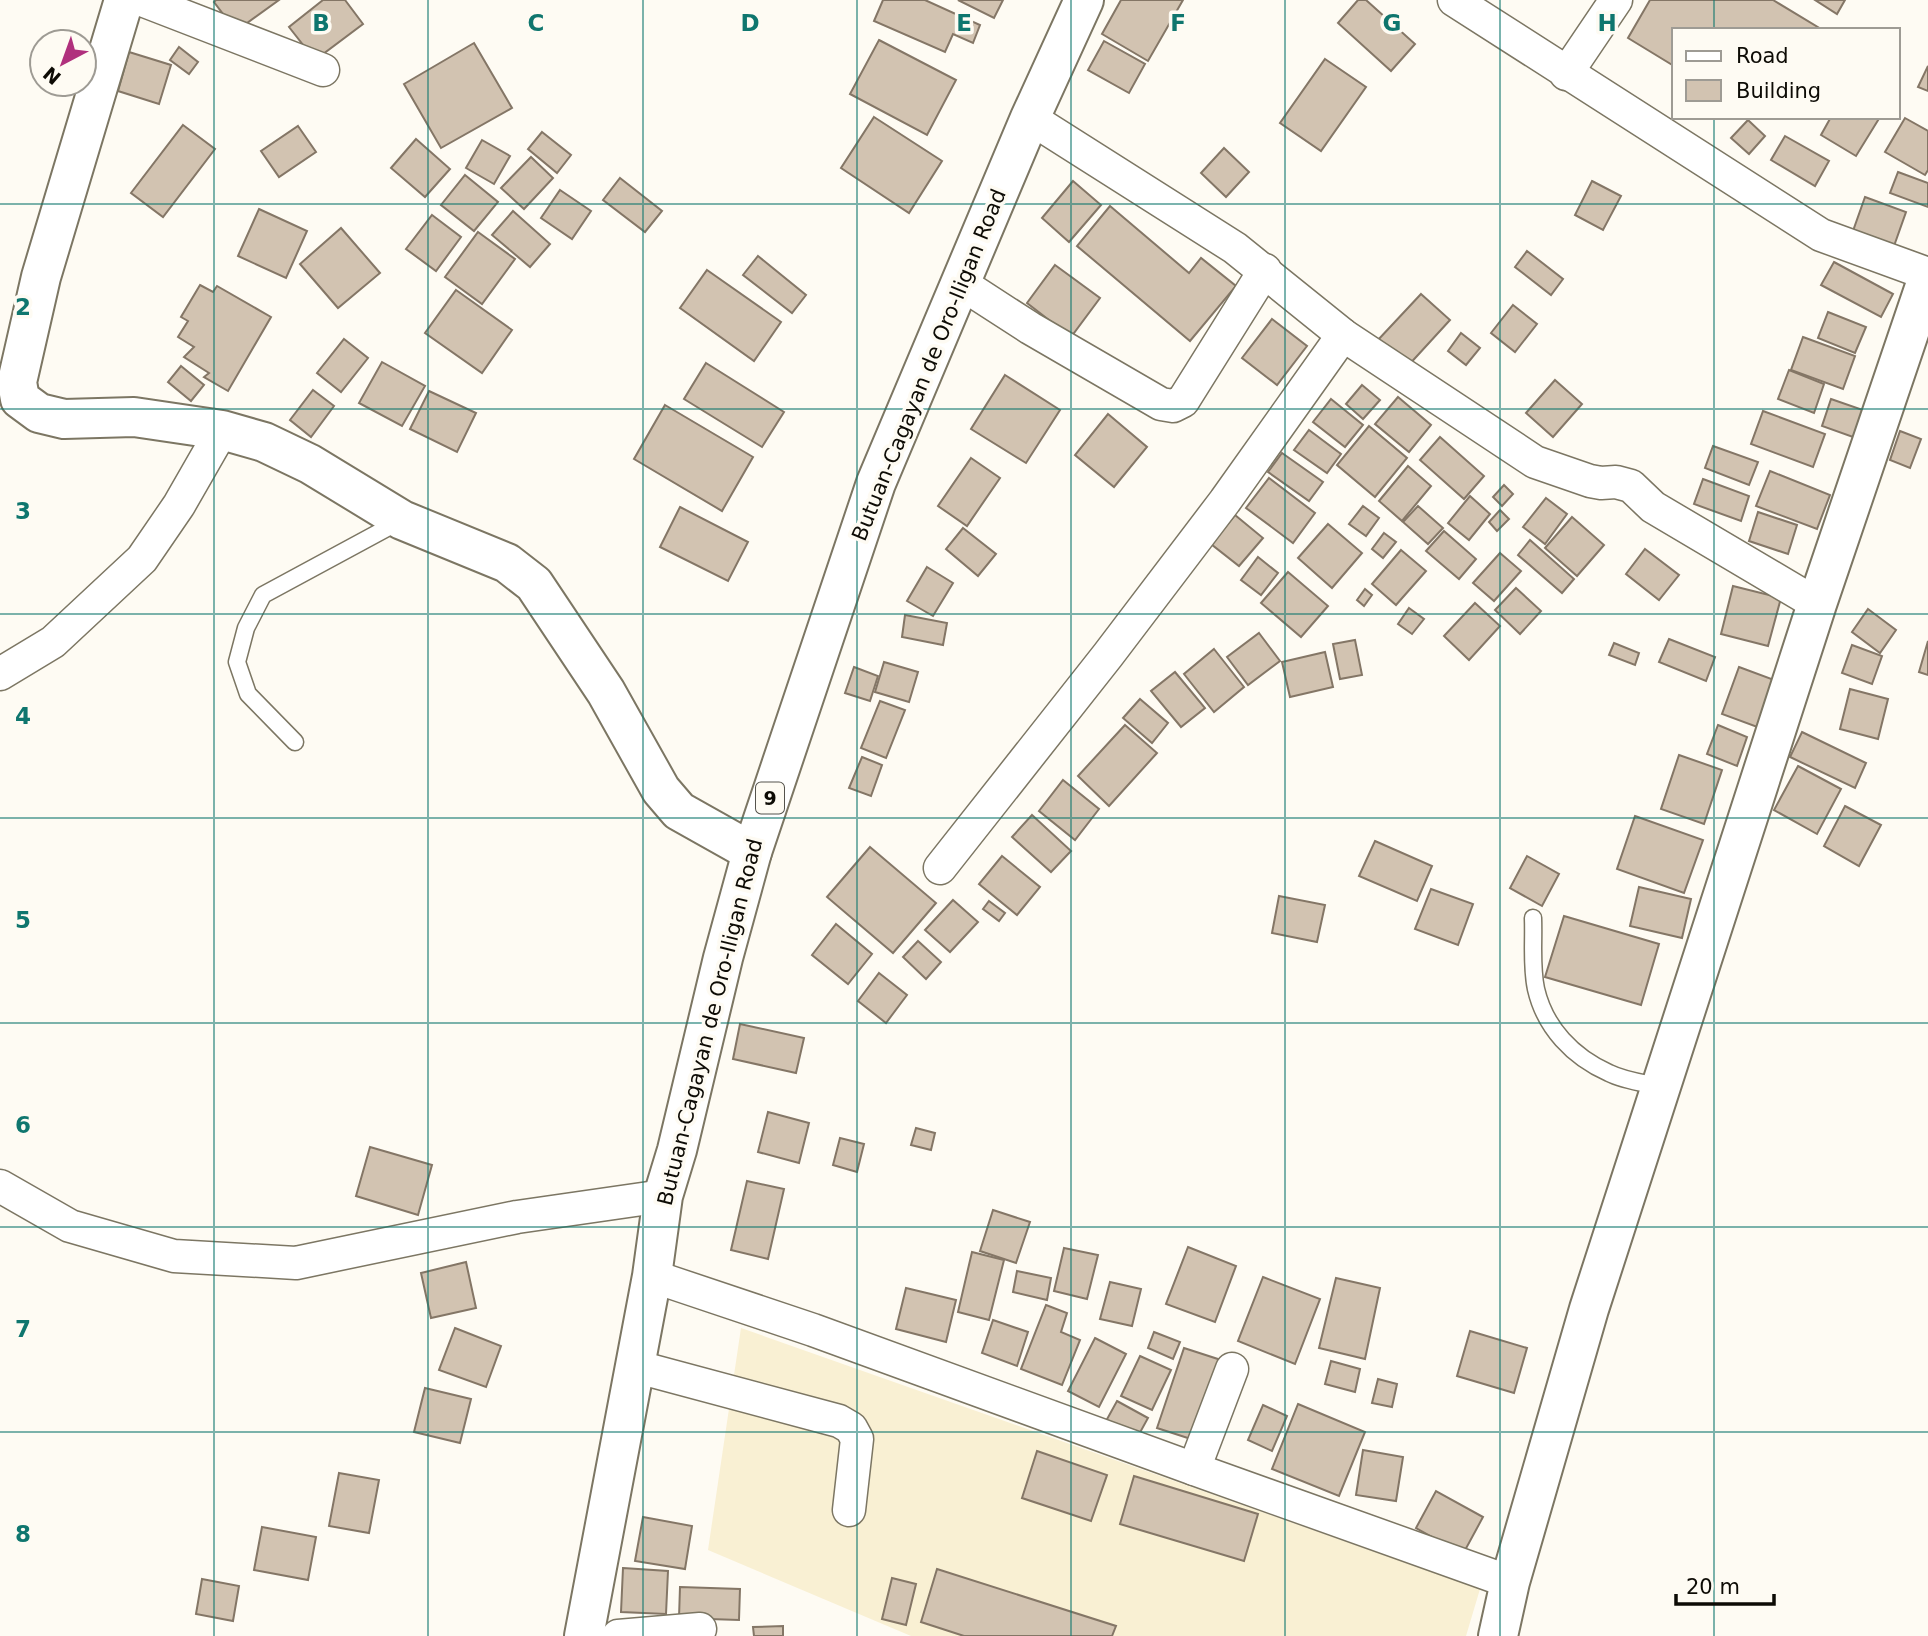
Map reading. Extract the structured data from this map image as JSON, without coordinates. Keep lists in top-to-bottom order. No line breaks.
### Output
{"streets":{"main road":["Butuan-Cagayan de Oro-Iligan Road","9"]},"legend":["Road","Building"],"scale_bar":"20 m","north":"bottom left","grid":{"columns":["B","C","D","E","F","G","H"],"rows":["2","3","4","5","6","7","8"]}}
